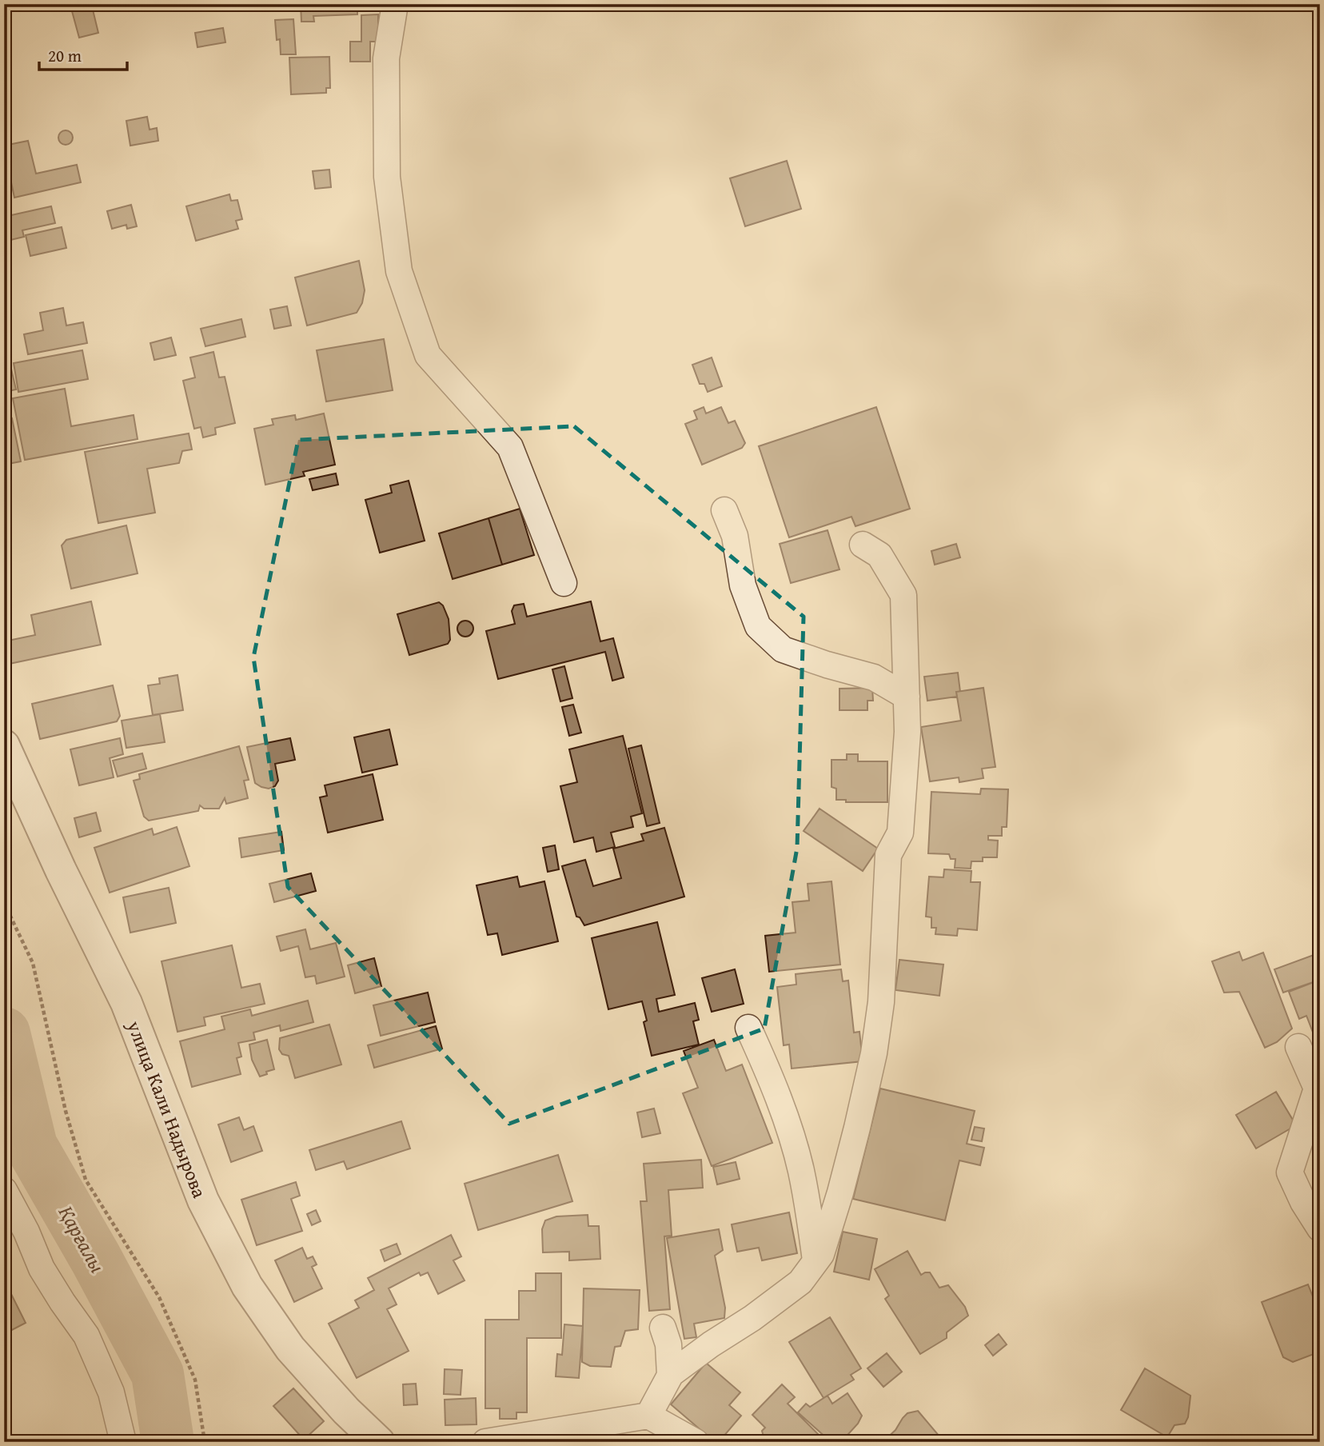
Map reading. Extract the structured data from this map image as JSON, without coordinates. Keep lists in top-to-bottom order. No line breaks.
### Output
{"streets":{"street":["улица Кали Надырова"]},"water":["Қарғалы"],"scale_bar":"20 m"}
